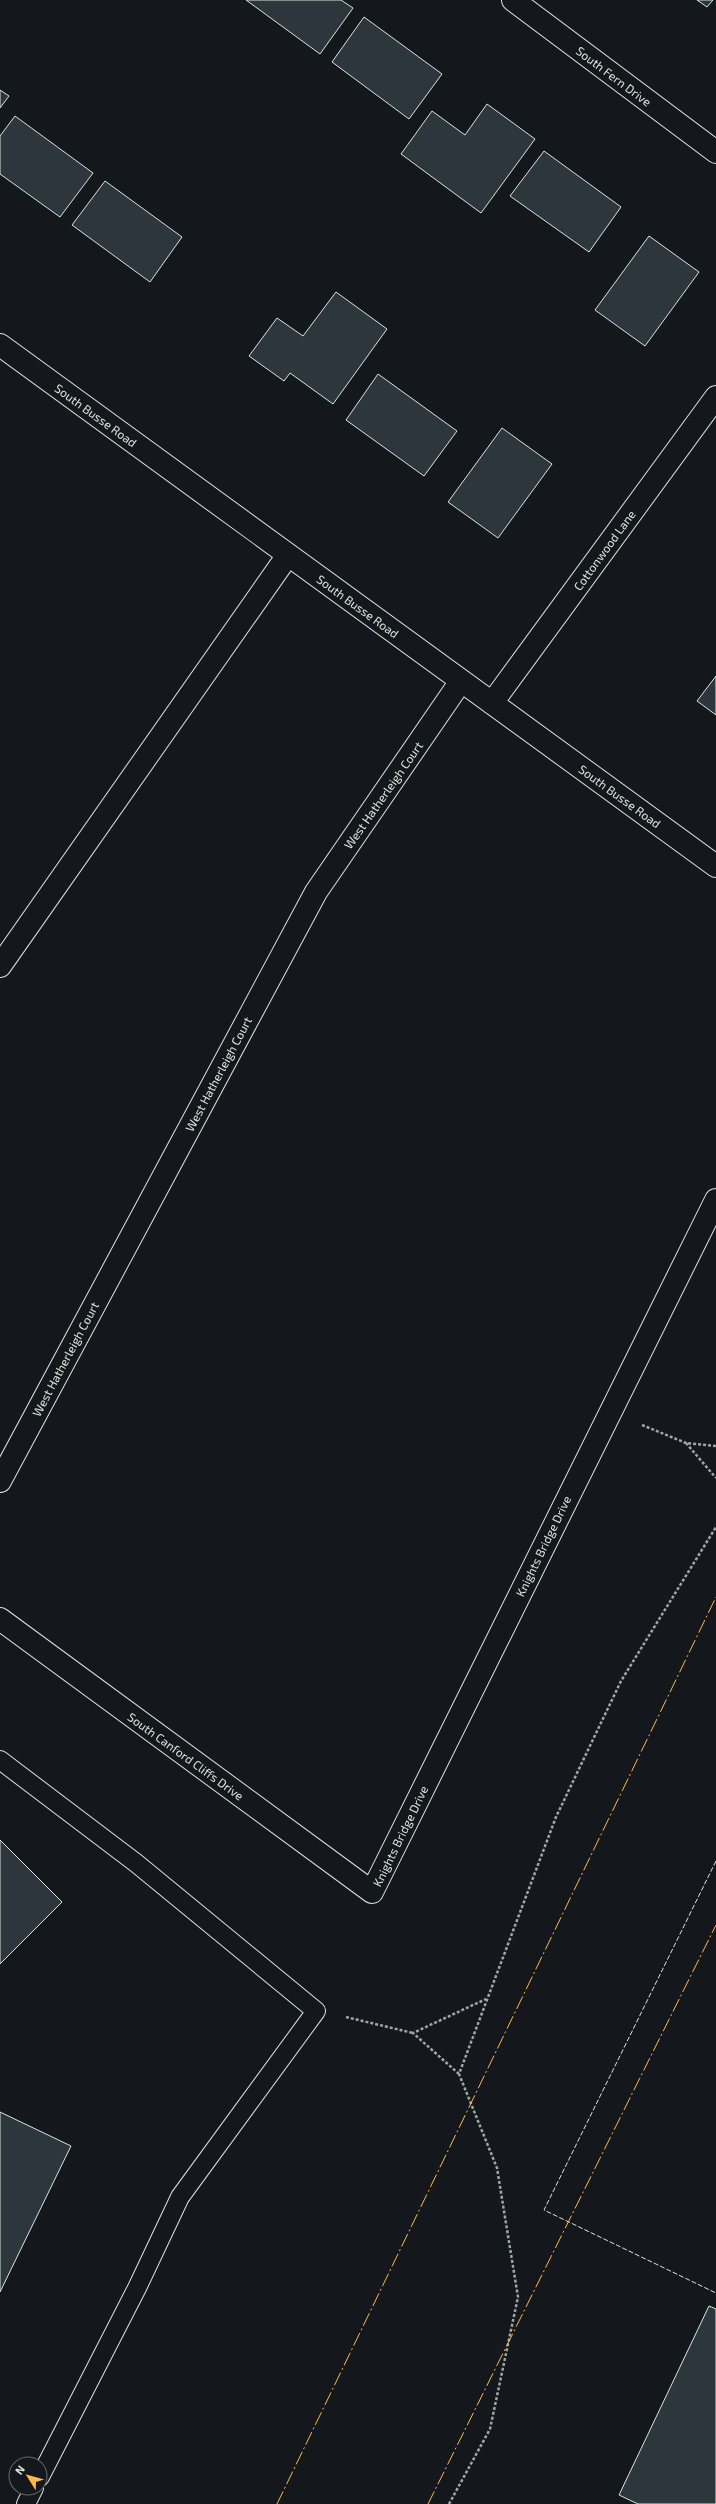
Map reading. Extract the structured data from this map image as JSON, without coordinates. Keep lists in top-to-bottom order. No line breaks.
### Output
{"streets":{"street":["South Fern Drive","South Busse Road","Cottonwood Lane","West Hatherleigh Court","Knights Bridge Drive","South Canford Cliffs Drive"]},"crossings":[["South Busse Road","Cottonwood Lane"],["South Busse Road","West Hatherleigh Court"],["Knights Bridge Drive","South Canford Cliffs Drive"]],"north":"top left"}
